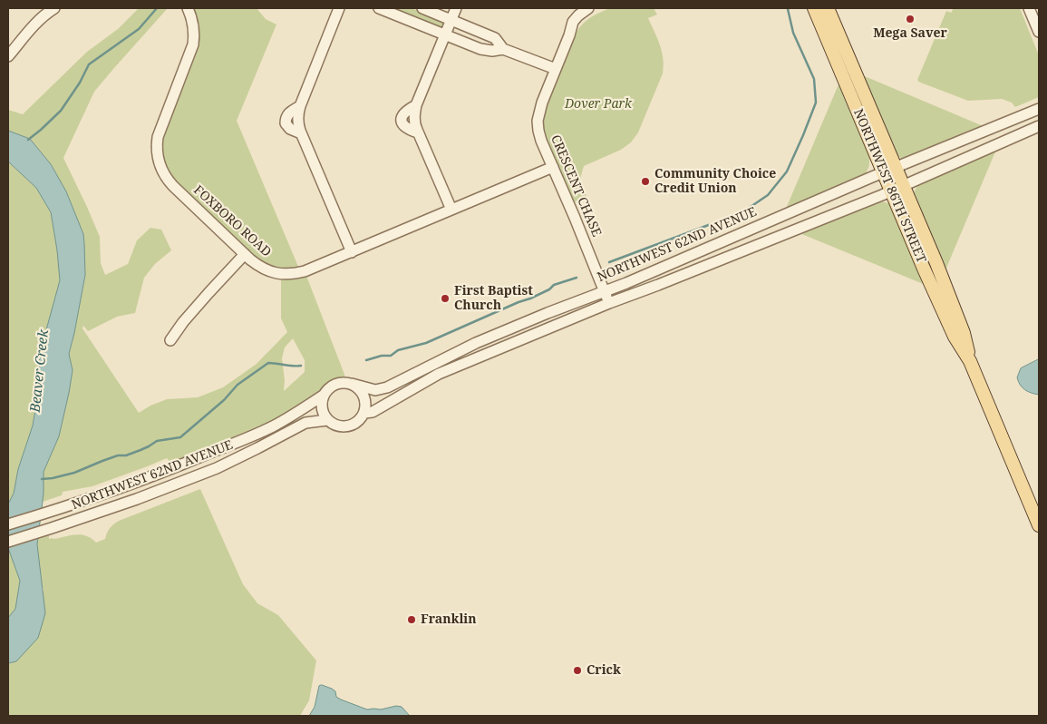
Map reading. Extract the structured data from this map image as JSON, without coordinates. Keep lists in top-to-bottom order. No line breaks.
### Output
{"streets":{"main road":["NORTHWEST 86TH STREET"],"street":["CRESCENT CHASE","FOXBORO ROAD","NORTHWEST 62ND AVENUE"]},"crossings":[["CRESCENT CHASE","FOXBORO ROAD"],["CRESCENT CHASE","NORTHWEST 62ND AVENUE"],["NORTHWEST 86TH STREET","NORTHWEST 62ND AVENUE"]],"water":["Beaver Creek"],"parks":["Dover Park"],"places":["Mega Saver","Community Choice Credit Union","First Baptist Church","Franklin","Crick"]}
